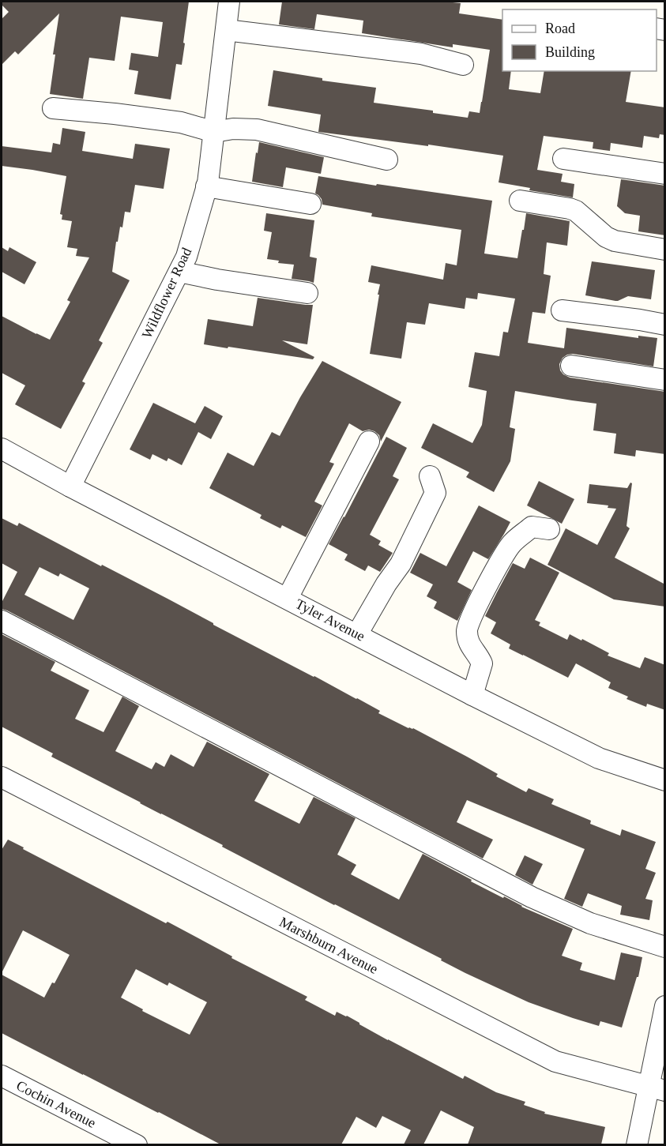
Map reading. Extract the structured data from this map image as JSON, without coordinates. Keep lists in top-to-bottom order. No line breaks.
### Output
{"streets":{"street":["Wildflower Road","Tyler Avenue","Marshburn Avenue","Cochin Avenue"]},"crossings":[["Wildflower Road","Tyler Avenue"]],"legend":["Road","Building"]}
